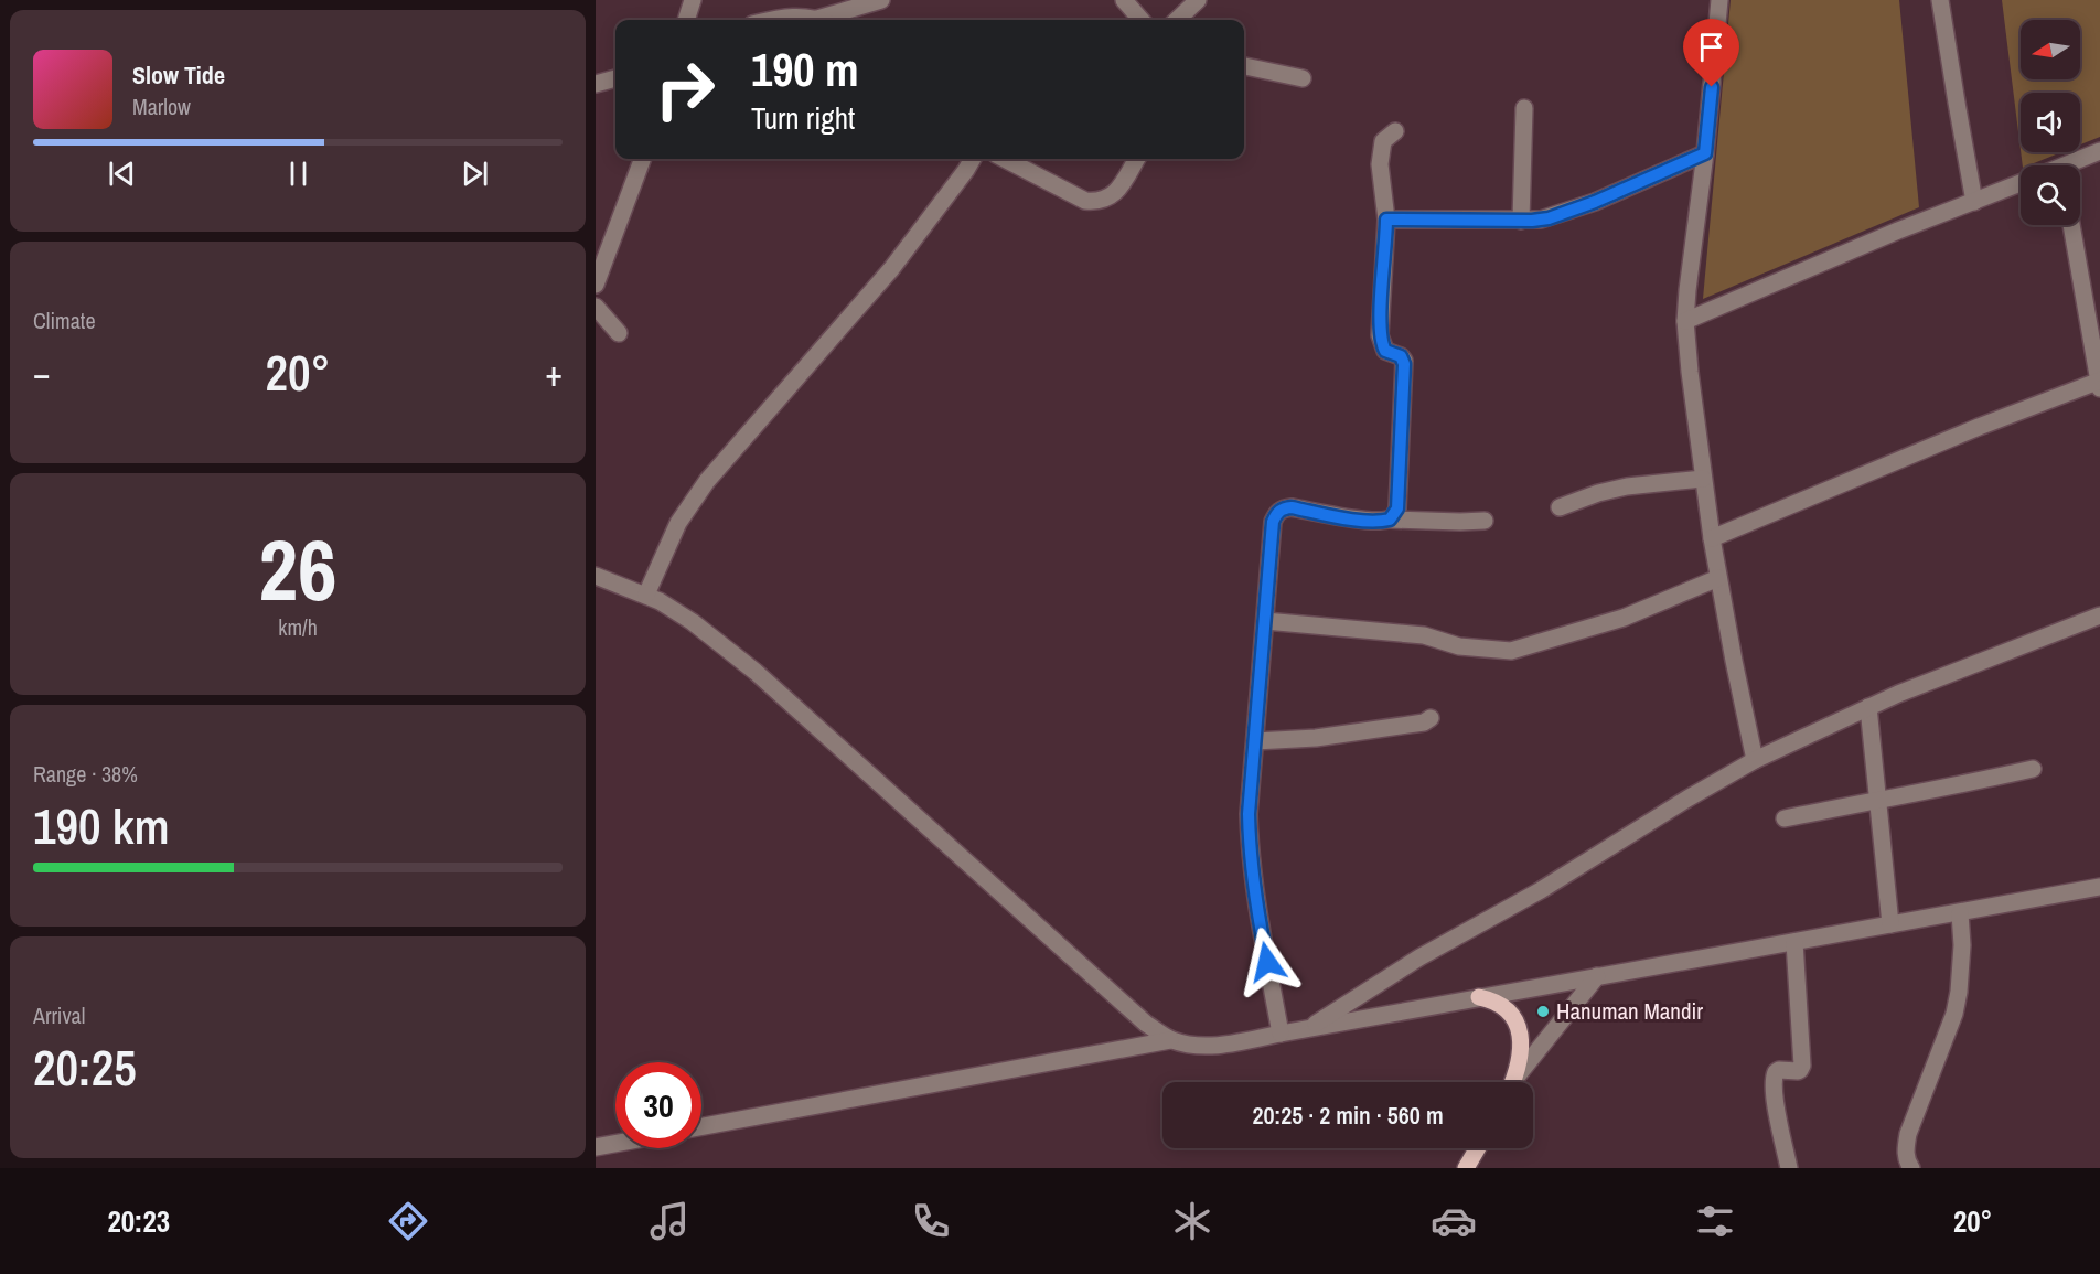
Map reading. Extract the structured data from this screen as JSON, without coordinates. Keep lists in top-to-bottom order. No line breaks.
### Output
{"places":["Hanuman Mandir"],"north":"left","page":{"turn":["190 m","Turn right"],"song":["Slow Tide","Marlow"],"tile":["Climate",["26","km/h"],["Range · 38%","190 km"],["Arrival","20:25"]],"heat":["−","20°","+"],"limit":"30","trip":"20:25 · 2 min · 560 m","tabs":["20:23","20°"]}}
